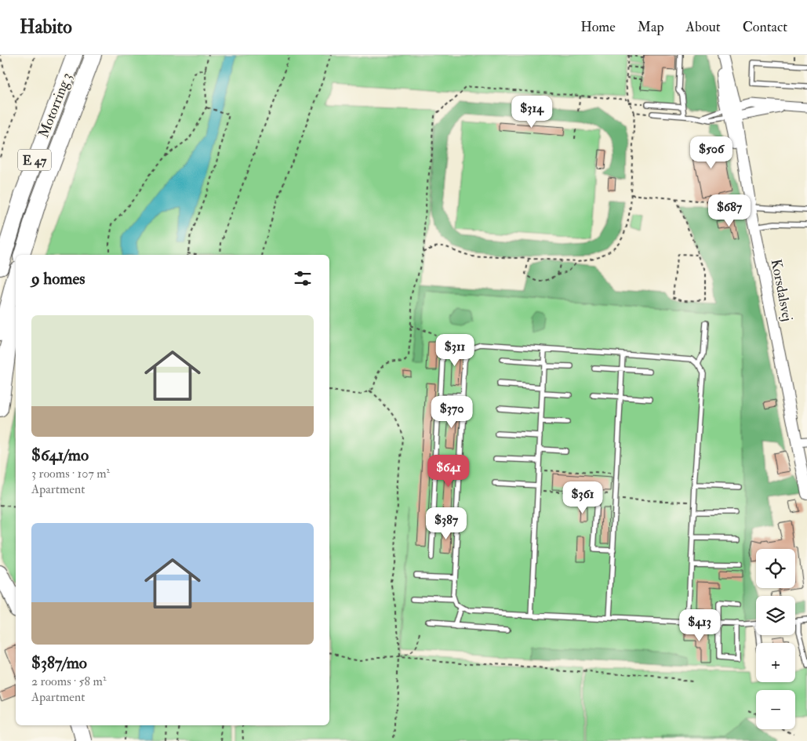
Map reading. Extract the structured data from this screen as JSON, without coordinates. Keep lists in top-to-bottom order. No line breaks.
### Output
{"streets":{"highway":["Motorring 3","E 47"],"street":["Korsdalsvej"]},"page":{"header":"Habito","nav":["Home","Map","About","Contact"],"price":["$314","$506","$687","$311","$370","$641","$361","$387","$413"],"heading":"9 homes","list":[{"name":"$641/mo","note":"3 rooms · 107 m² · Apartment"},{"name":"$387/mo","note":"2 rooms · 58 m² · Apartment"}],"map_buttons":["+","−"]}}
